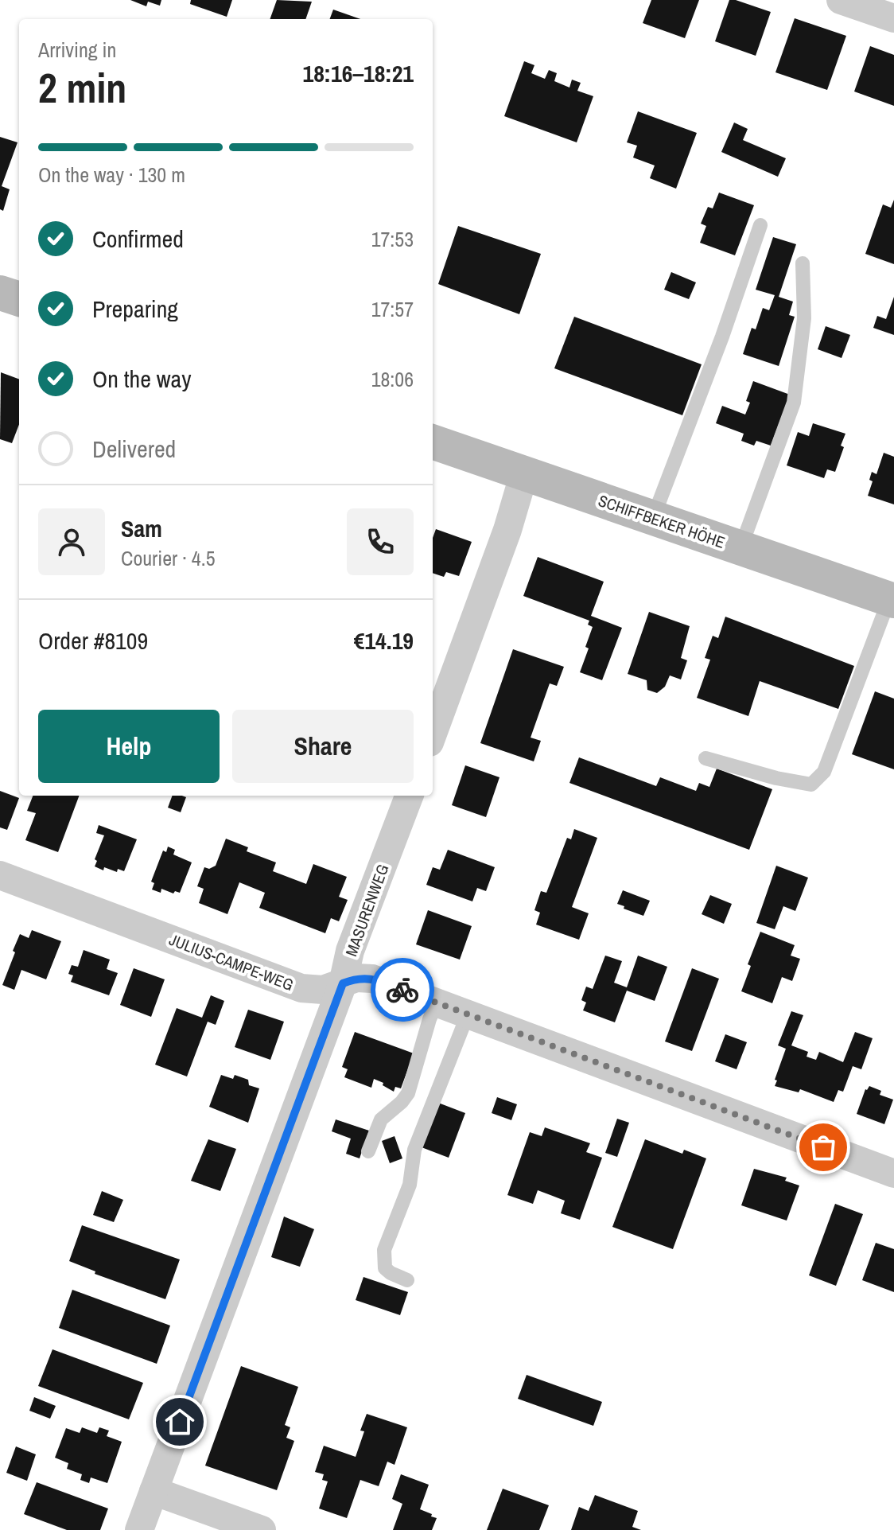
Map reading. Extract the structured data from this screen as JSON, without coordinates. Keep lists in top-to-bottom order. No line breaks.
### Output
{"streets":{"main road":["SCHIFFBEKER HÖHE"],"street":["MASURENWEG","JULIUS-CAMPE-WEG"]},"crossings":[["MASURENWEG","JULIUS-CAMPE-WEG"]],"page":{"heading":["2 min","Arriving in","18:16–18:21"],"panel":["Sam","Courier · 4.5","Order #8109","€14.19"],"bar":"On the way · 130 m","list":[["Confirmed","17:53"],["Preparing","17:57"],["On the way","18:06"],"Delivered"],"buttons":["Help","Share"]}}
